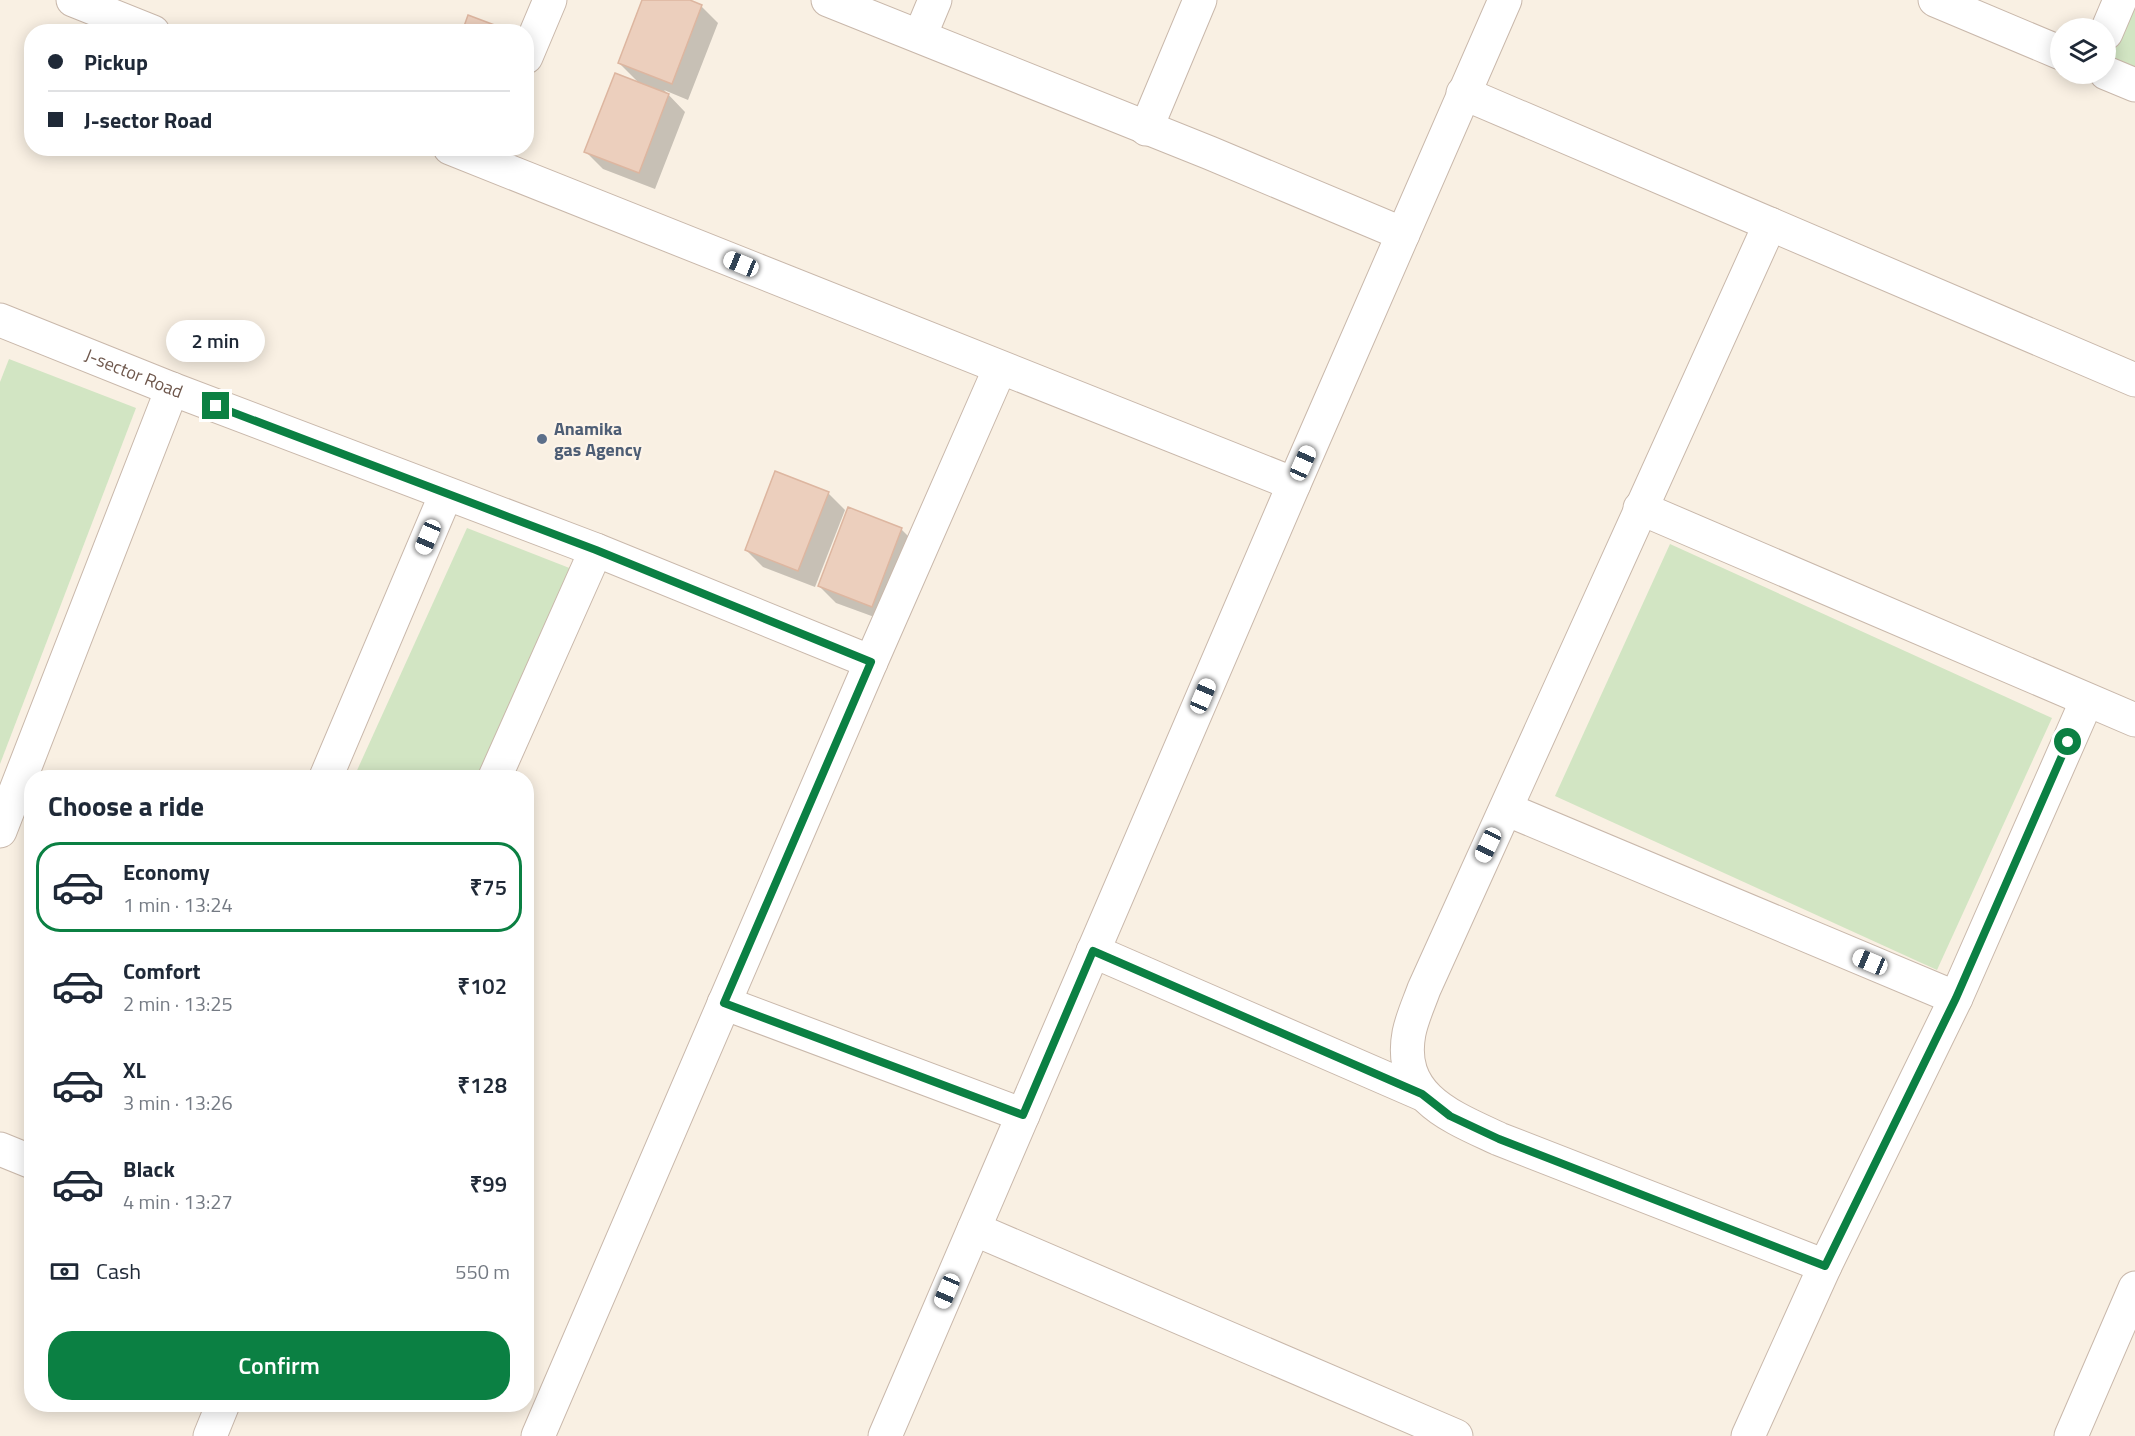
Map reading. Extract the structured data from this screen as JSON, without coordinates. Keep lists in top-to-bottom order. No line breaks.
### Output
{"streets":{"street":["J-sector Road"]},"places":["Anamika gas Agency"],"page":{"banner":["Pickup","J-sector Road"],"bubble":"2 min","heading":"Choose a ride","list":[{"name":"Economy","note":"1 min · 13:24","value":"₹75"},{"name":"Comfort","note":"2 min · 13:25","value":"₹102"},{"name":"XL","note":"3 min · 13:26","value":"₹128"},{"name":"Black","note":"4 min · 13:27","value":"₹99"}],"pay":["Cash","550 m"],"buttons":"Confirm"}}
